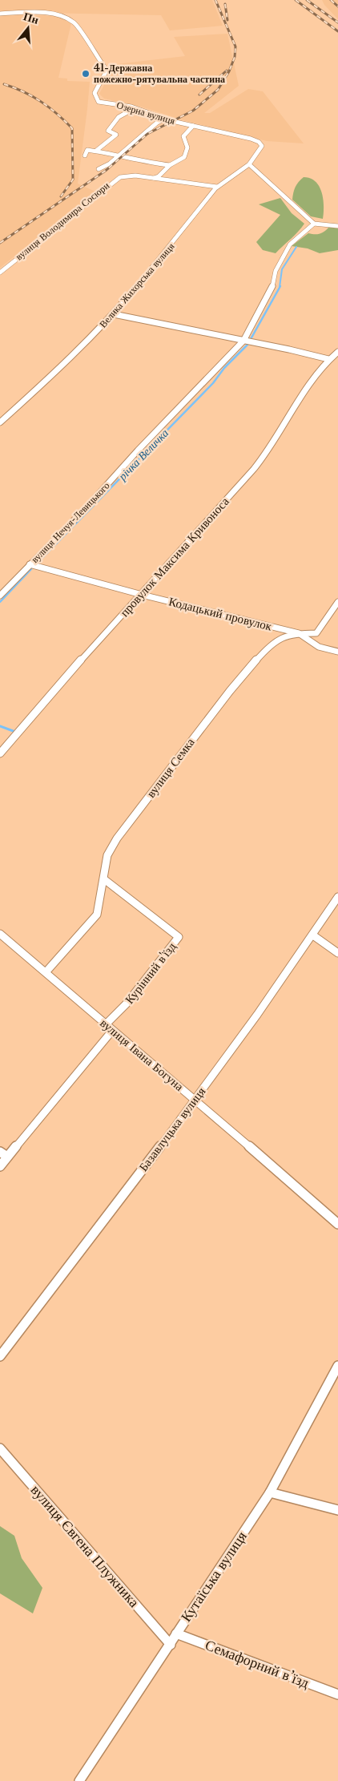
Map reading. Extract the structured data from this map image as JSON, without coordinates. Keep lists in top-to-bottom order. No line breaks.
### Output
{"streets":{"street":["Озерна вулиця","вулиця Володимира Сосюри","Велика Жихорська вулиця","вулиця Нечуя-Левицького","провулок Максима Кривоноса","Кодацький провулок","вулиця Семка","Курінний в'їзд","вулиця Івана Богуна","Базавлуцька вулиця","вулиця Євгена Плужника","Кутаїська вулиця","Семафорний в’їзд"]},"crossings":[["Озерна вулиця","вулиця Володимира Сосюри"],["Озерна вулиця","Велика Жихорська вулиця"],["вулиця Нечуя-Левицького","Кодацький провулок"],["провулок Максима Кривоноса","Кодацький провулок"],["Кодацький провулок","вулиця Семка"],["вулиця Семка","Курінний в'їзд"],["вулиця Семка","вулиця Івана Богуна"],["Курінний в'їзд","вулиця Івана Богуна"],["вулиця Івана Богуна","Базавлуцька вулиця"],["вулиця Євгена Плужника","Кутаїська вулиця"],["Кутаїська вулиця","Семафорний в’їзд"]],"water":["річка Величка"],"places":["41-Державна пожежно-рятувальна частина"],"north":"top"}
